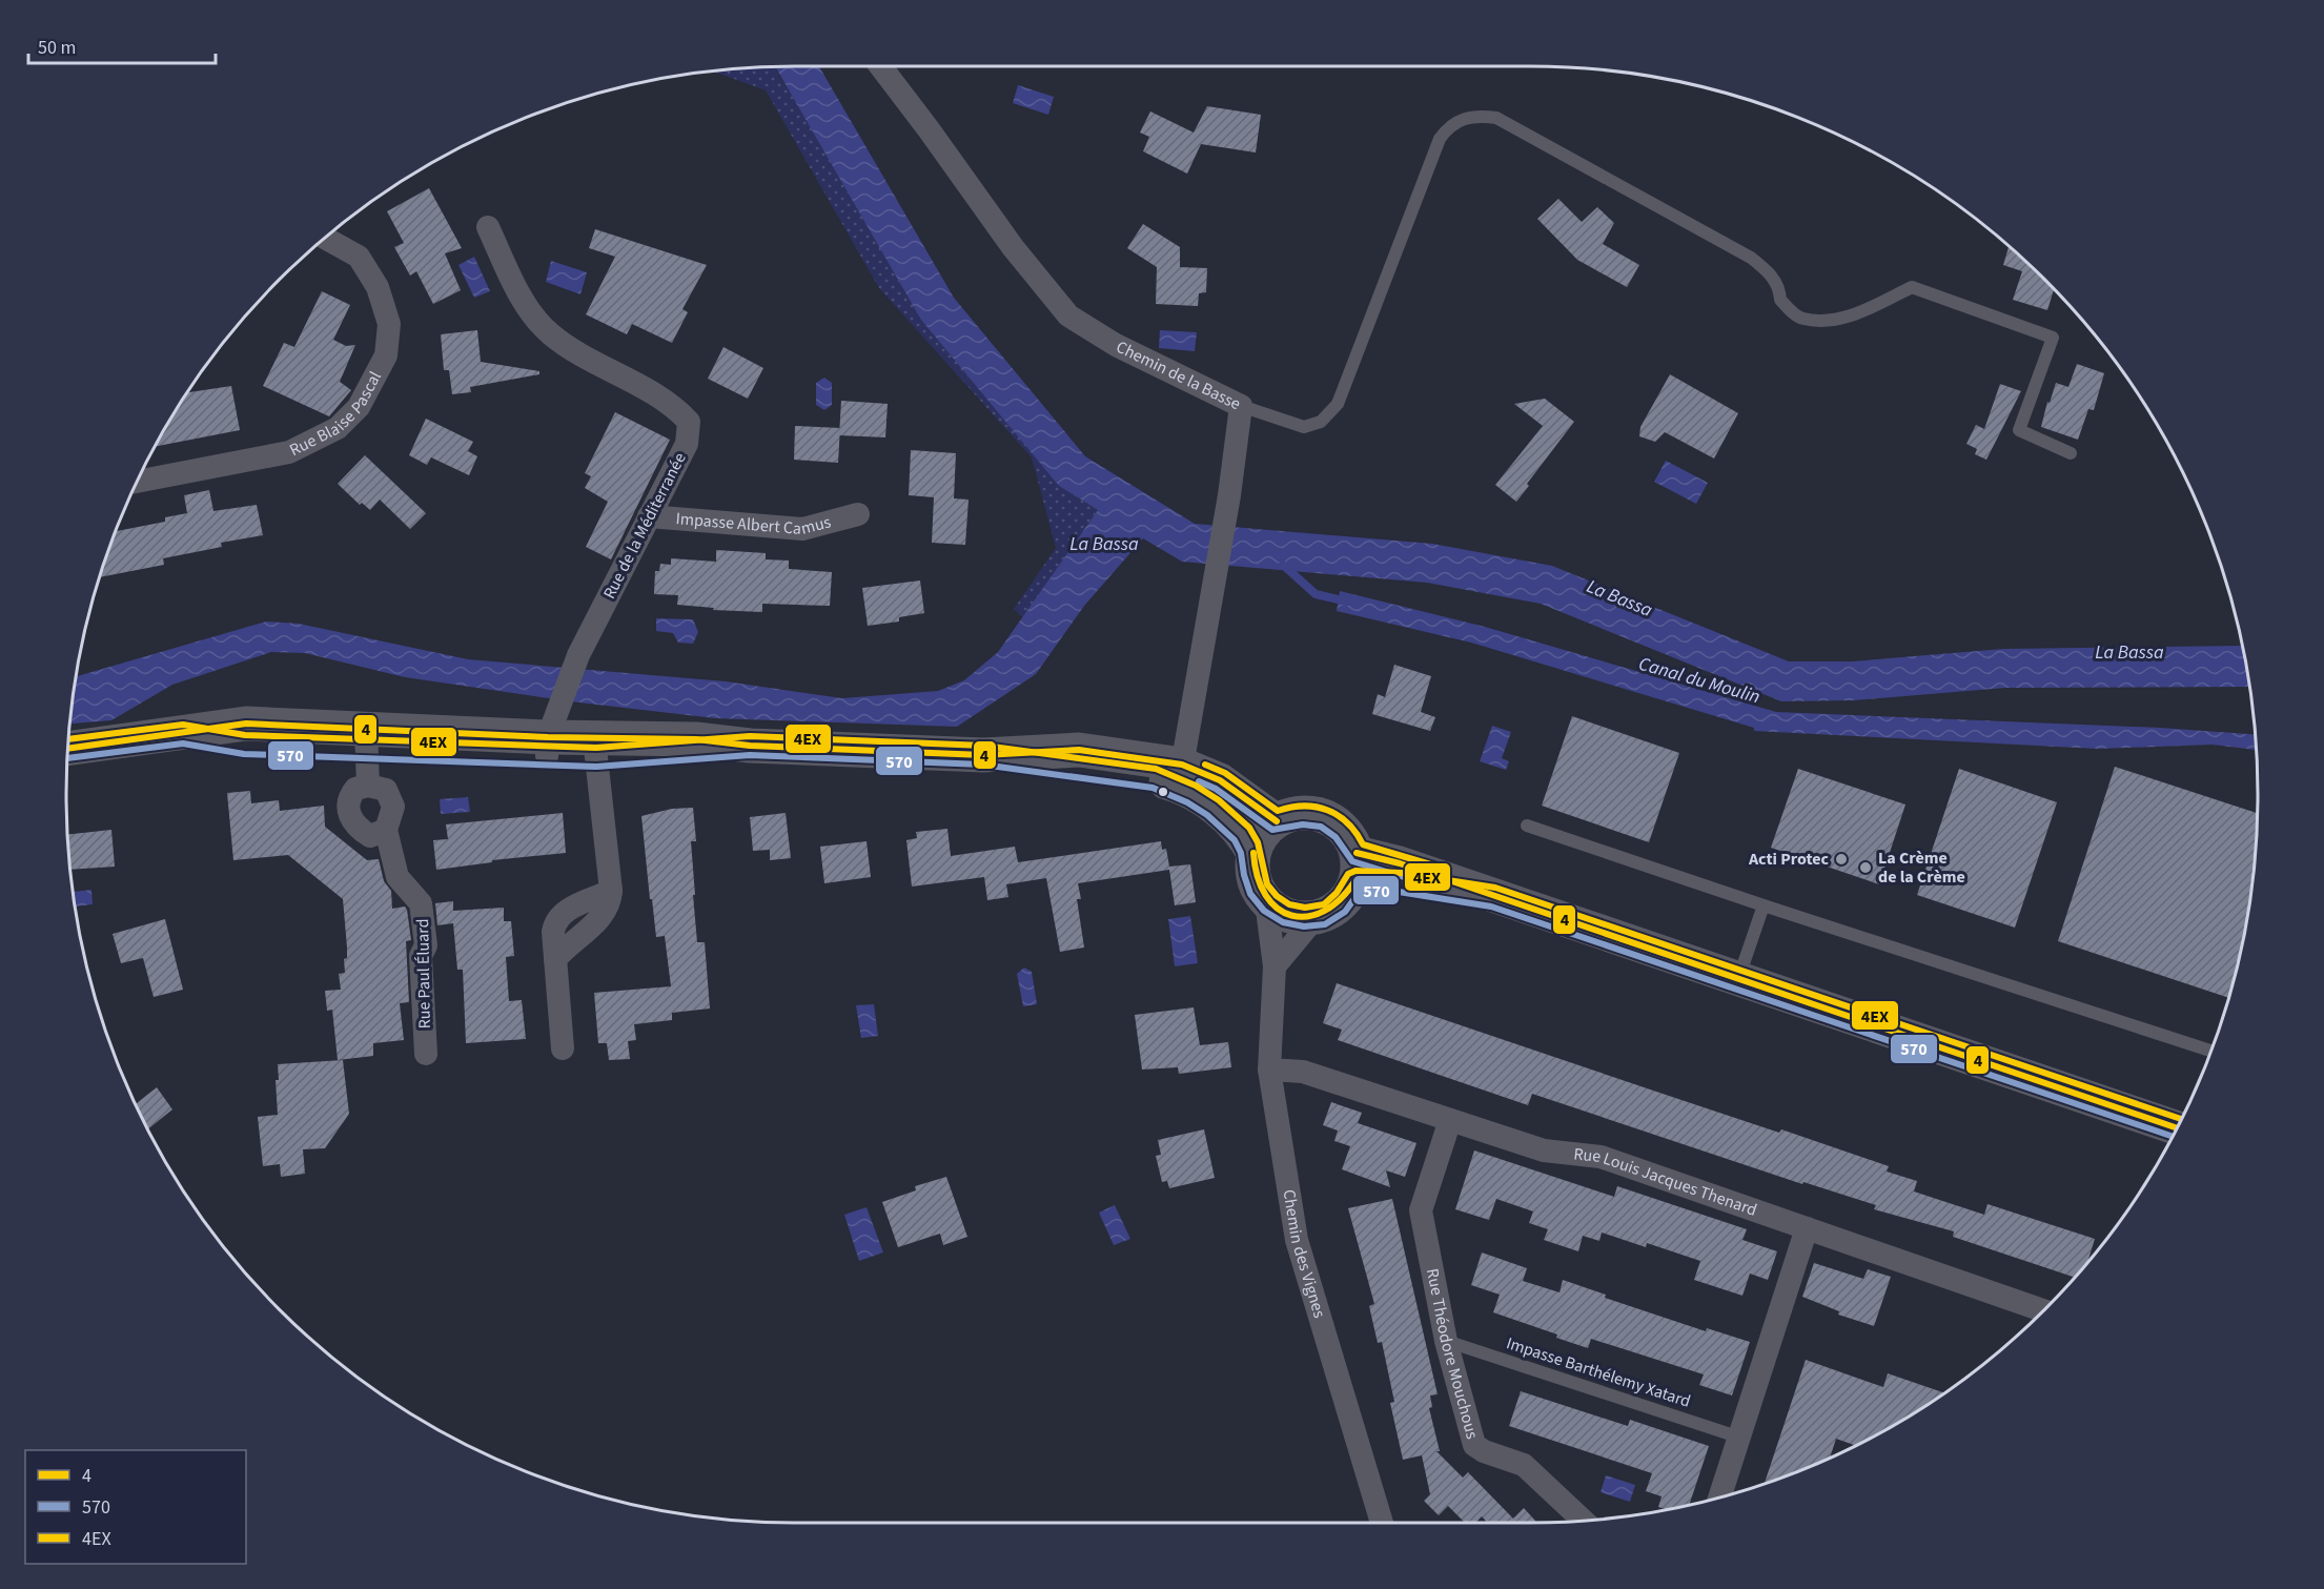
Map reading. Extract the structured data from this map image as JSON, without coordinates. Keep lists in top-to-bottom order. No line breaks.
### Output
{"streets":{"street":["Chemin de la Basse","Rue Blaise Pascal","Impasse Albert Camus","Rue de la Méditerranée","Rue Paul Éluard","Rue Louis Jacques Thenard","Chemin des Vignes","Rue Théodore Mouchous"],"lane":["Impasse Barthélemy Xatard"]},"crossings":[["Impasse Albert Camus","Rue de la Méditerranée"],["Rue Louis Jacques Thenard","Chemin des Vignes"],["Rue Louis Jacques Thenard","Rue Théodore Mouchous"],["Rue Théodore Mouchous","Impasse Barthélemy Xatard"]],"water":["La Bassa","Canal du Moulin"],"places":["Acti Protec","La Crème de la Crème"],"lines":["transit line 4","transit line 4EX","transit line 570"],"legend":["4","570","4EX"],"scale_bar":"50 m"}
